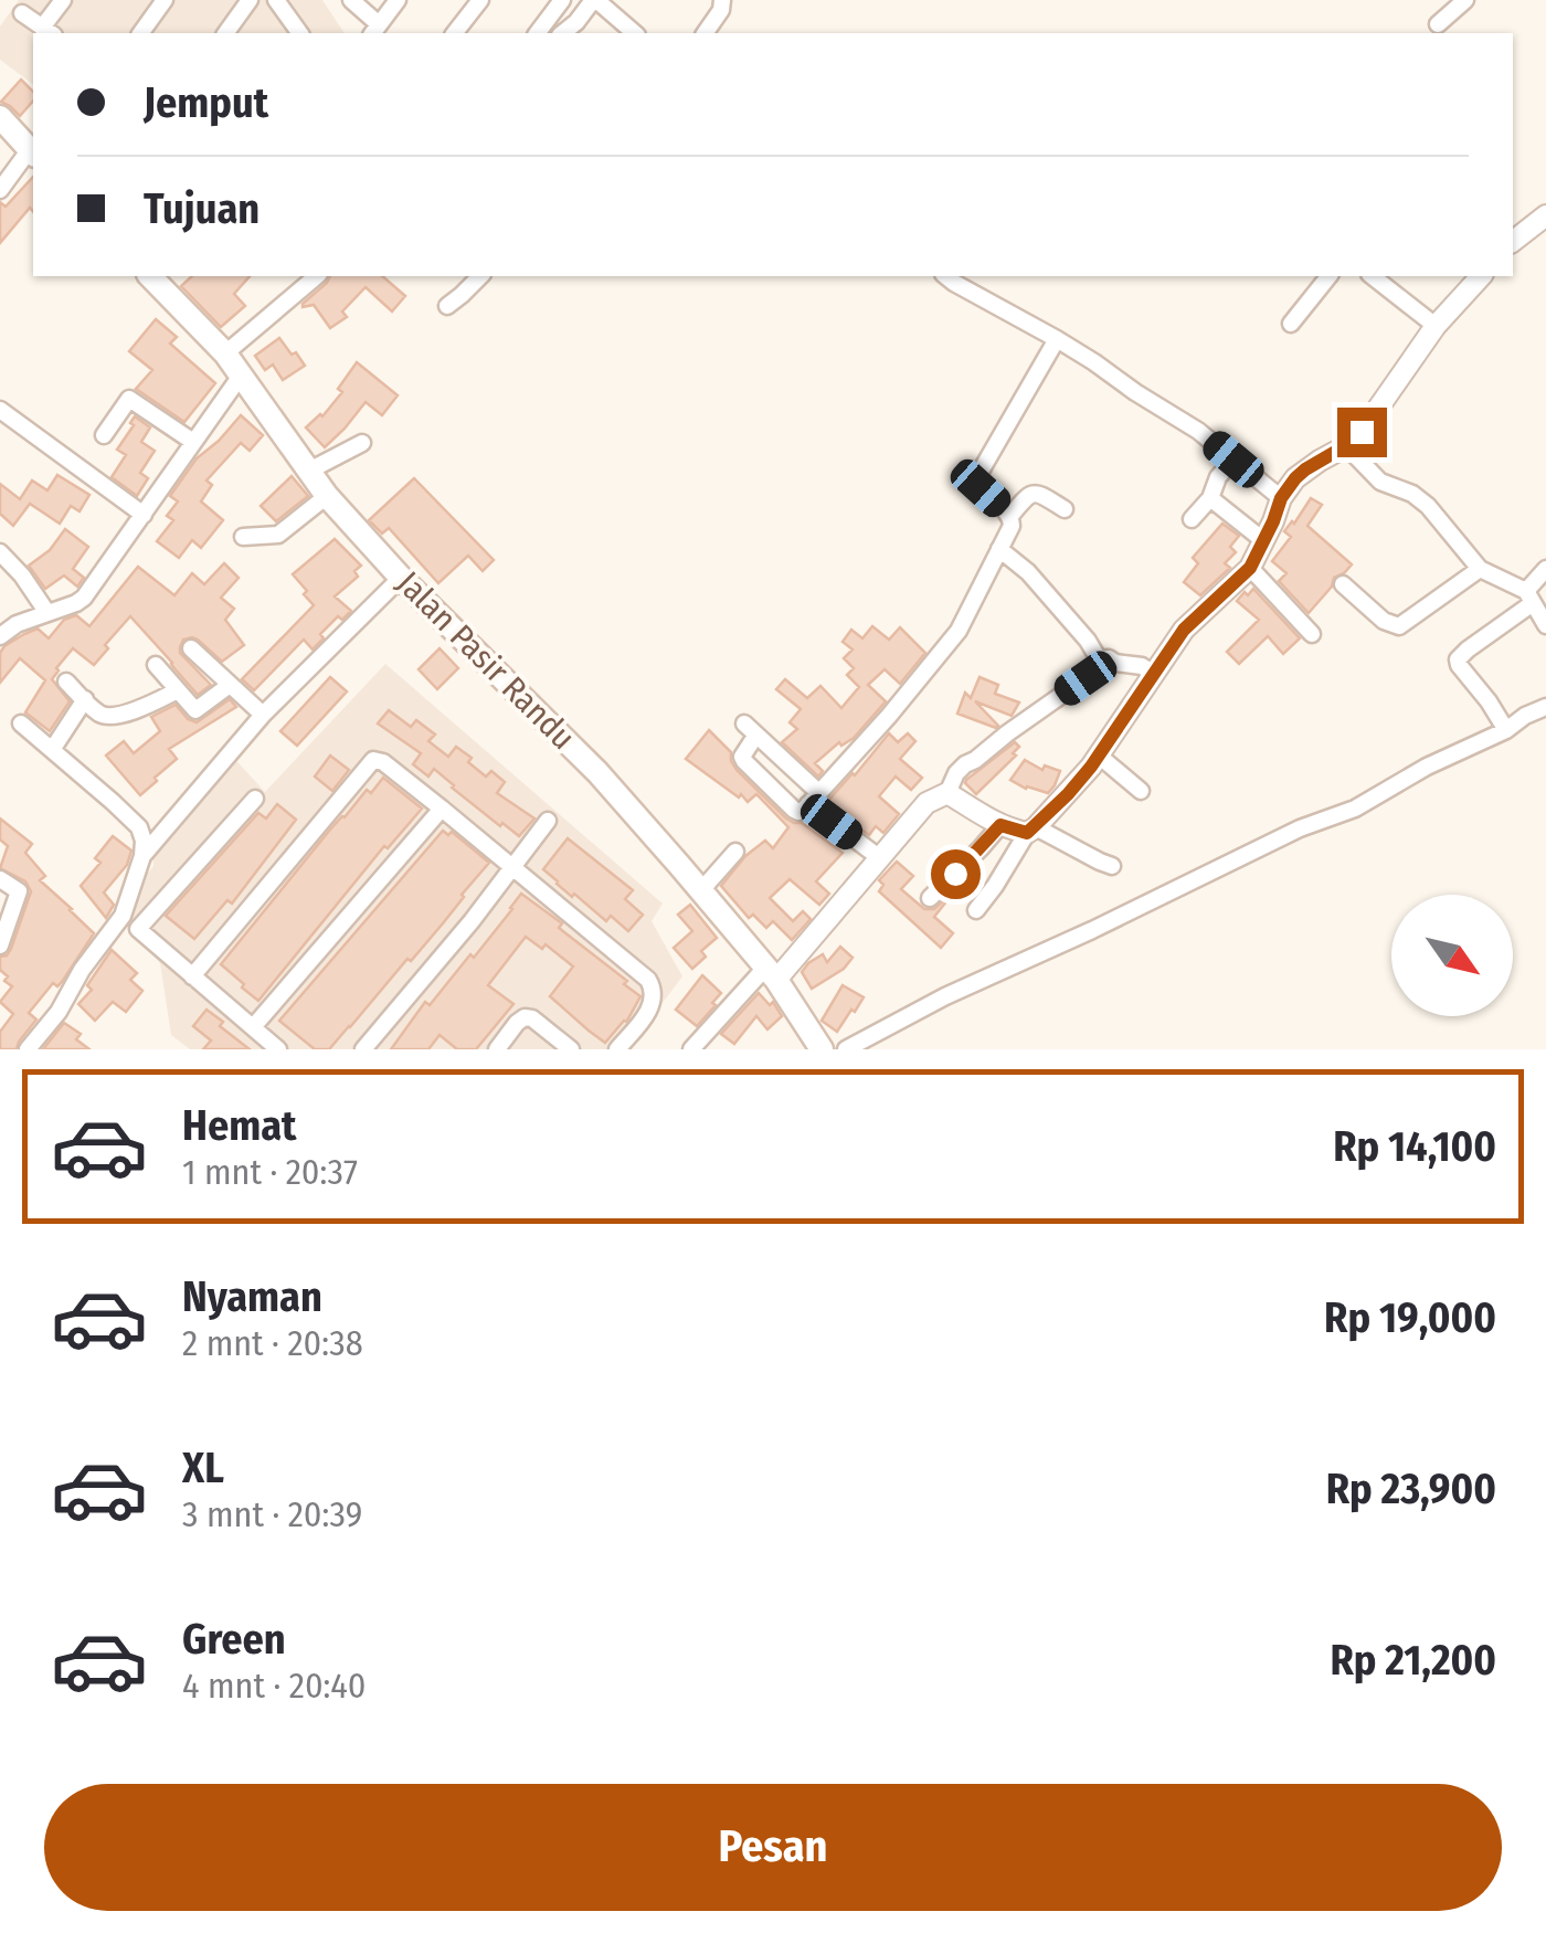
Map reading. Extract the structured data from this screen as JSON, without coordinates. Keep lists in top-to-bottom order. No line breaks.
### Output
{"streets":{"main road":["Jalan Pasir Randu"]},"north":"bottom right","page":{"banner":["Jemput","Tujuan"],"list":[{"name":"Hemat","note":"1 mnt · 20:37","value":"Rp 14,100"},{"name":"Nyaman","note":"2 mnt · 20:38","value":"Rp 19,000"},{"name":"XL","note":"3 mnt · 20:39","value":"Rp 23,900"},{"name":"Green","note":"4 mnt · 20:40","value":"Rp 21,200"}],"buttons":"Pesan"}}
